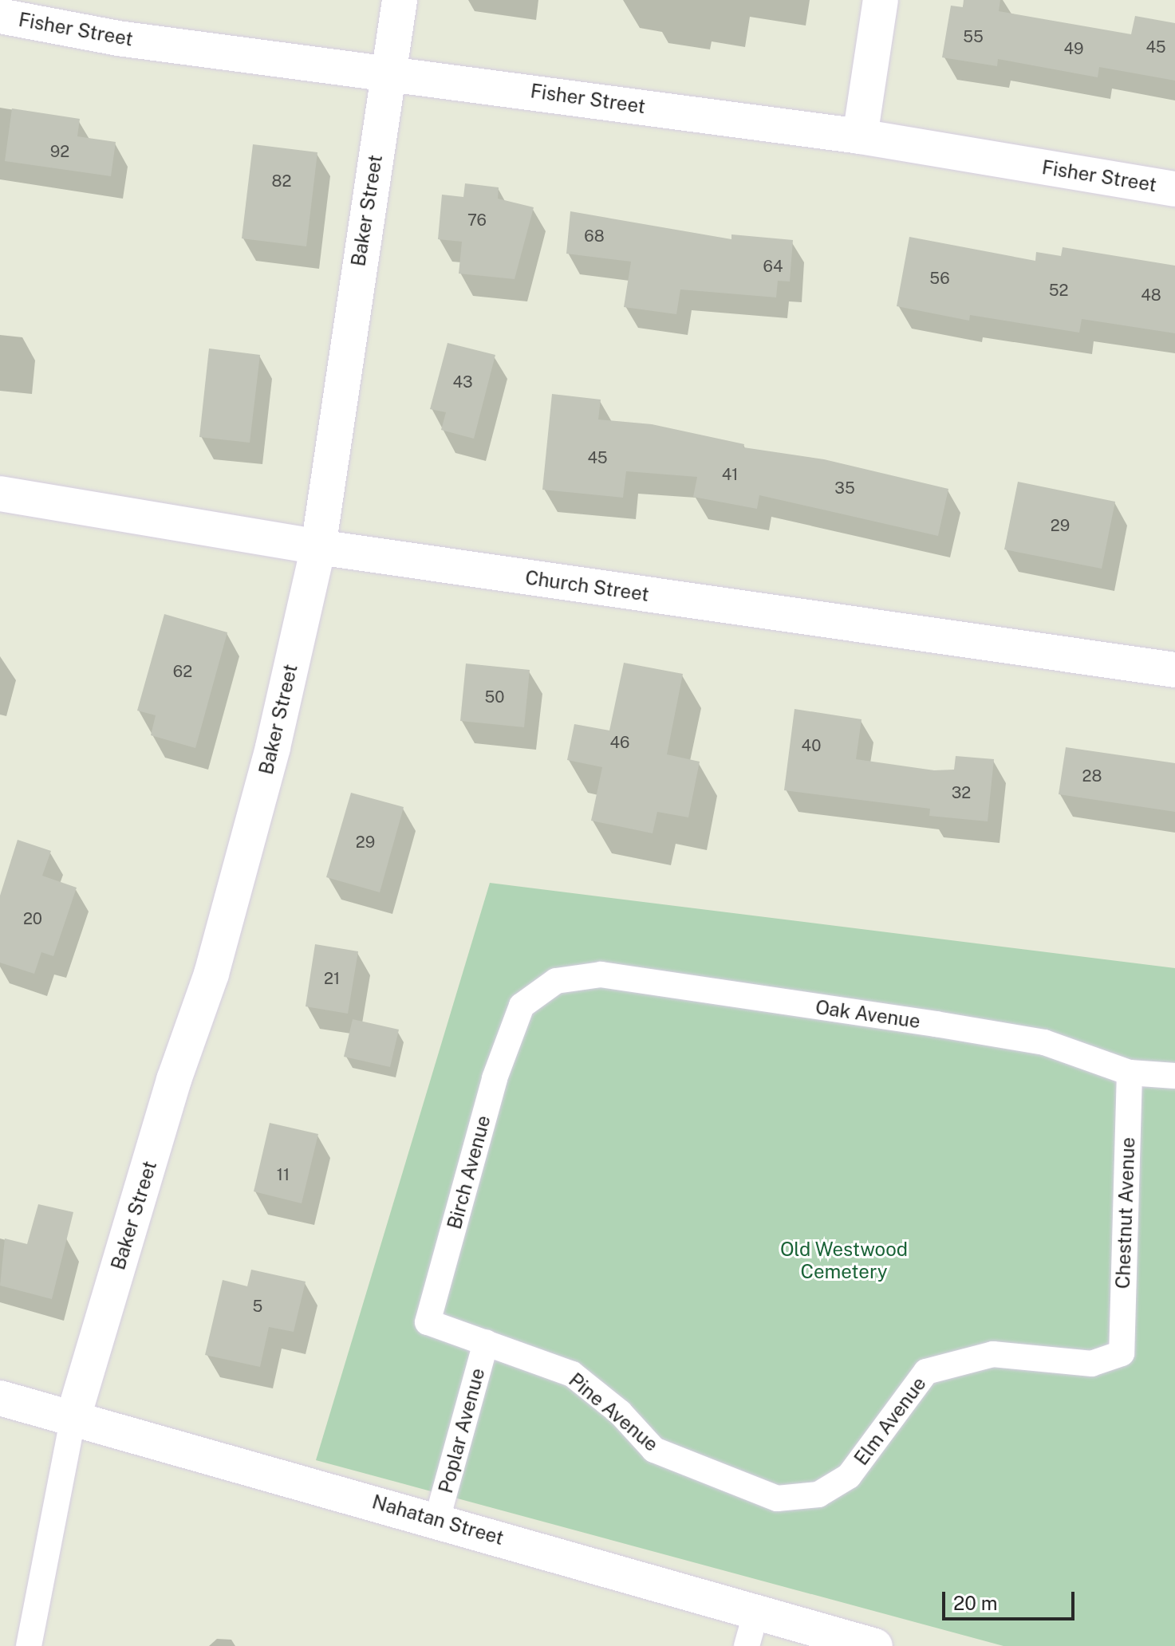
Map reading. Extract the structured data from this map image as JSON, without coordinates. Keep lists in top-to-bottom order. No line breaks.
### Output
{"streets":{"street":["Fisher Street","Baker Street","Church Street","Nahatan Street"],"lane":["Oak Avenue","Birch Avenue","Chestnut Avenue","Pine Avenue","Elm Avenue","Poplar Avenue"]},"crossings":[["Fisher Street","Baker Street"],["Baker Street","Church Street"],["Baker Street","Nahatan Street"],["Oak Avenue","Birch Avenue"],["Oak Avenue","Chestnut Avenue"],["Birch Avenue","Pine Avenue"],["Birch Avenue","Poplar Avenue"],["Chestnut Avenue","Elm Avenue"],["Pine Avenue","Elm Avenue"],["Pine Avenue","Poplar Avenue"],["Poplar Avenue","Nahatan Street"]],"parks":["Old Westwood Cemetery"],"house_numbers":["55","45","49","92","82","76","68","64","56","52","48","43","45","41","35","29","62","50","46","40","28","32","29","20","21","11","5"],"scale_bar":"20 m"}
